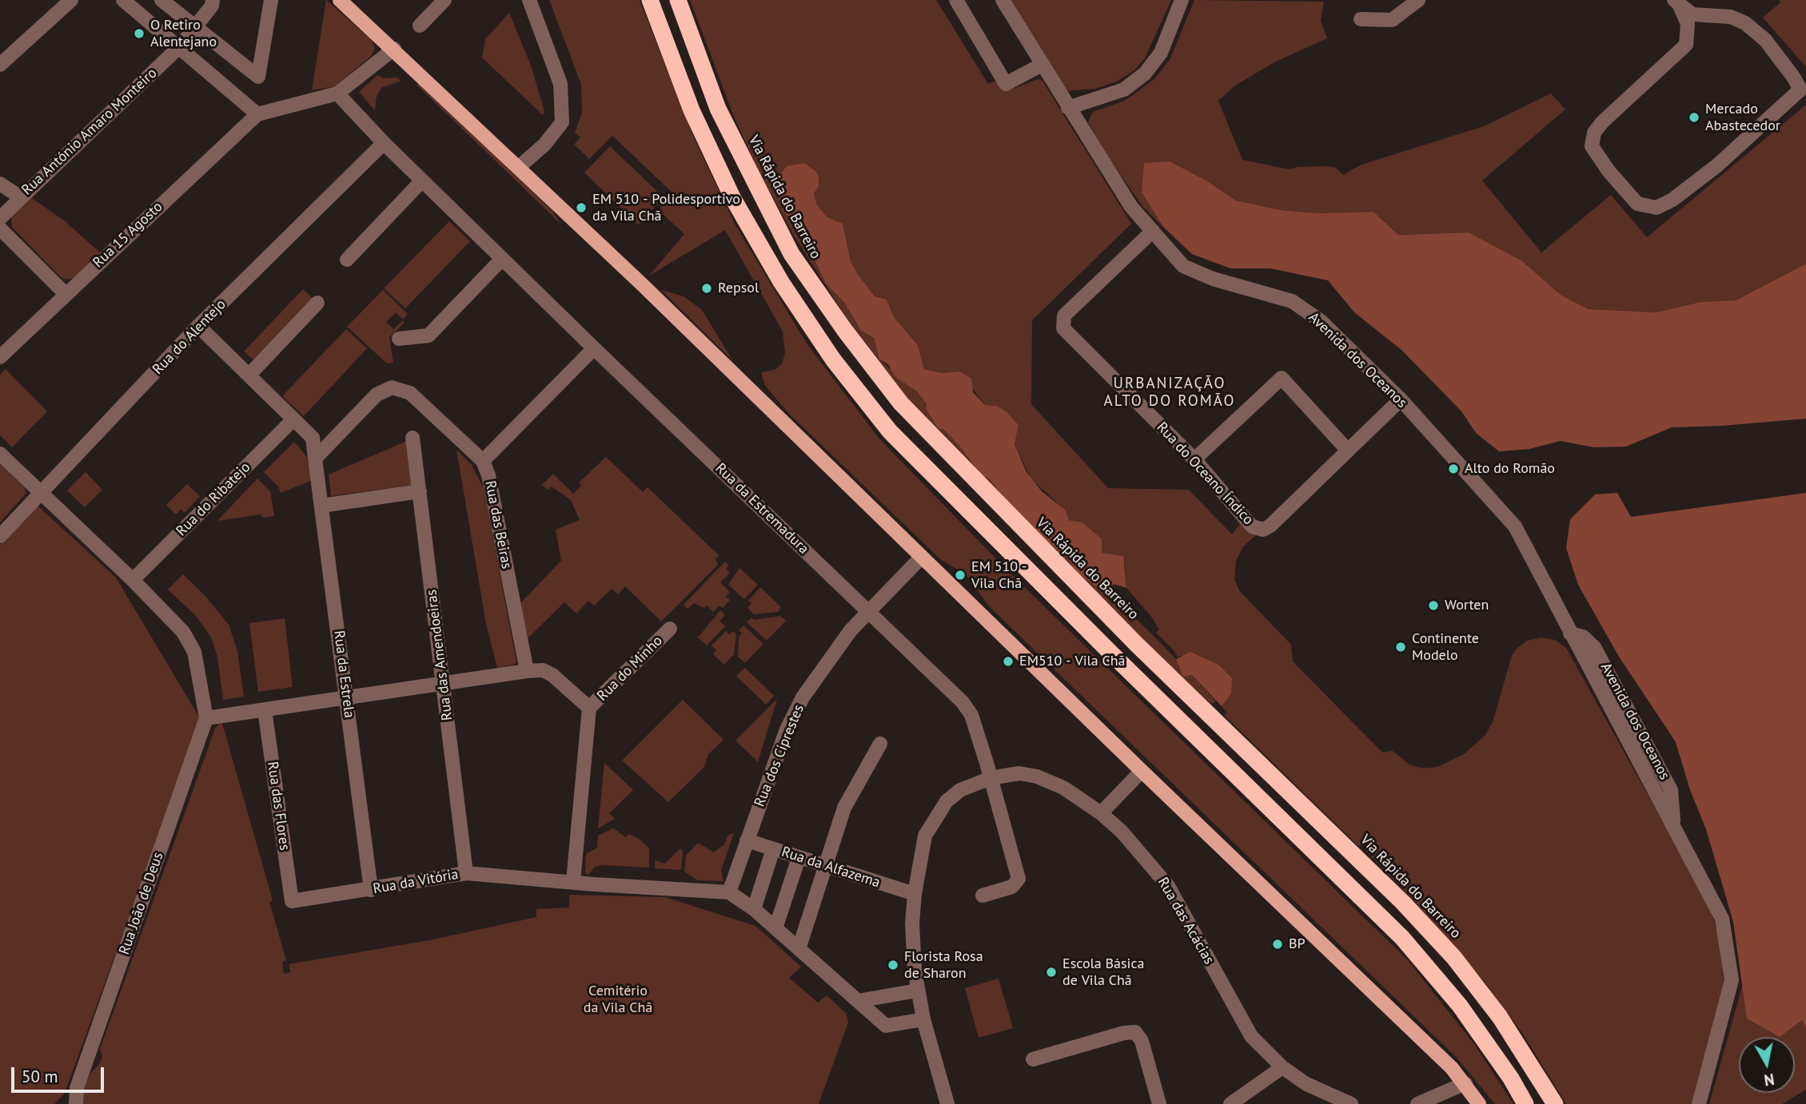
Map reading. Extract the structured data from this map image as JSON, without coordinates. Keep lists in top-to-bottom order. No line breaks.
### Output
{"streets":{"highway":["Via Rápida do Barreiro"],"street":["Rua António Amaro Monteiro","Rua 15 Agosto","Rua do Alentejo","Avenida dos Oceanos","Rua do Oceano Índico","Rua do Ribatejo","Rua da Estremadura","Rua das Beiras","Rua das Amendoeiras","Rua do Minho","Rua da Estrela","Rua dos Ciprestes","Rua das Flores","Rua da Alfazema","Rua da Vitória","Rua João de Deus","Rua das Acácias"]},"crossings":[["Rua do Alentejo","Rua da Estremadura"],["Avenida dos Oceanos","Rua do Oceano Índico"],["Rua da Estremadura","Rua dos Ciprestes"],["Rua da Estremadura","Rua das Acácias"],["Rua das Beiras","Rua da Estrela"],["Rua das Amendoeiras","Rua da Vitória"],["Rua da Estrela","Rua da Vitória"],["Rua dos Ciprestes","Rua da Alfazema"],["Rua dos Ciprestes","Rua da Vitória"],["Rua das Flores","Rua da Vitória"],["Rua da Alfazema","Rua das Acácias"]],"districts":["URBANIZAÇÃO ALTO DO ROMÃO"],"parks":["Cemitério da Vila Chã"],"places":["O Retiro Alentejano","Mercado Abastecedor","EM 510 - Polidesportivo da Vila Chã","Repsol","Alto do Romão","EM 510 - Vila Chã","Worten","Continente Modelo","EM510 - Vila Chã","BP","Florista Rosa de Sharon","Escola Básica de Vila Chã"],"scale_bar":"50 m","north":"bottom"}
